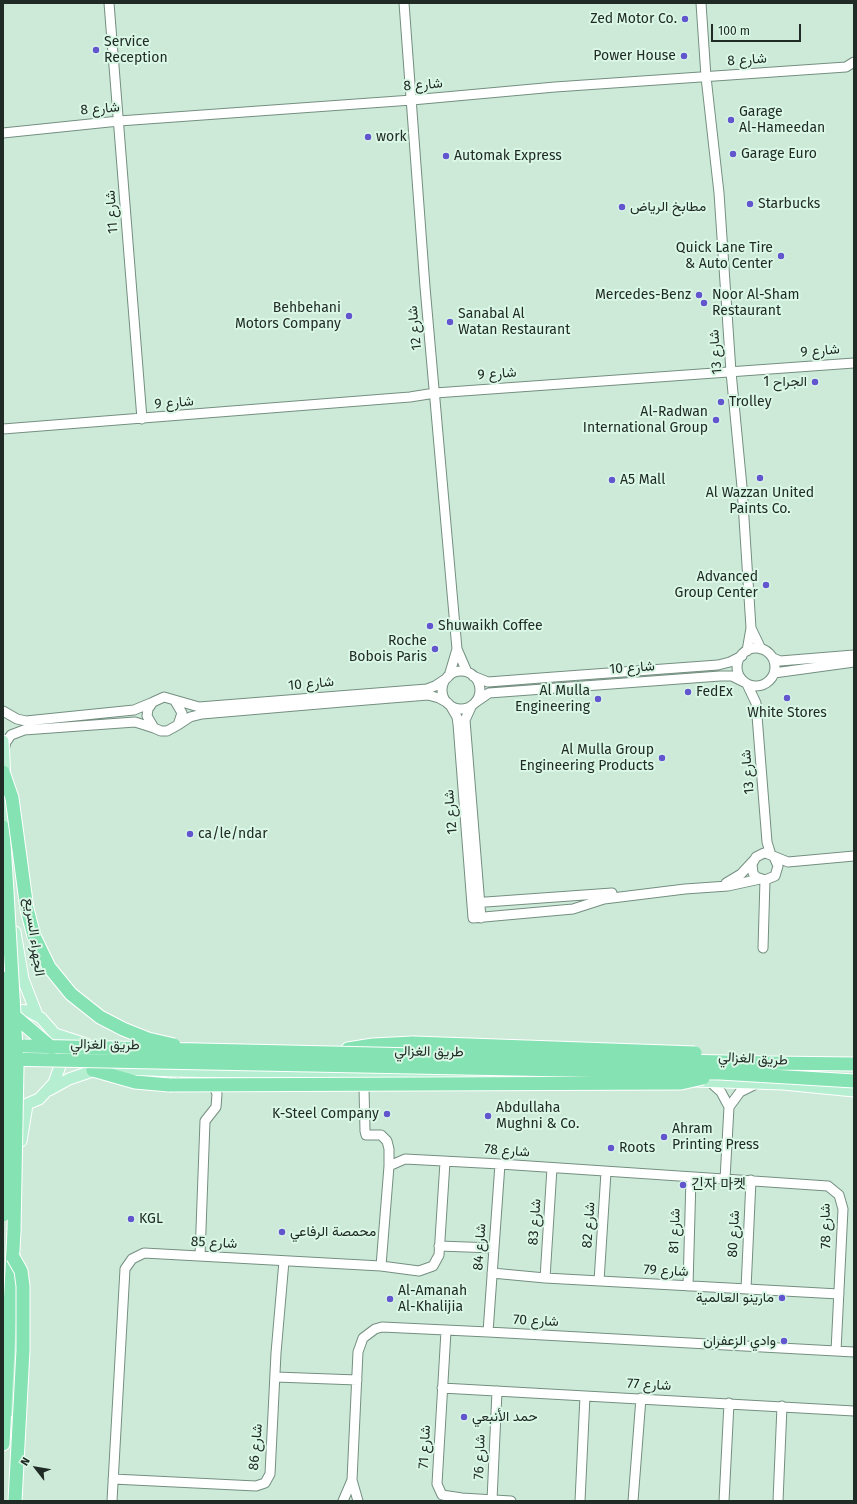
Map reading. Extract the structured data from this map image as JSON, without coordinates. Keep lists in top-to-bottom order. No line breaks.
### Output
{"streets":{"highway":["الجهراء السريع","طريق الغزالي"],"street":["شارع 8","شارع 11","شارع 12","شارع 9","شارع 13","شارع 10","شارع 78","شارع 83","شارع 82","شارع 81","شارع 80","شارع 85","شارع 84","شارع 79","شارع 70","شارع 77","شارع 86","شارع 71","شارع 76"]},"crossings":[["شارع 8","شارع 11"],["شارع 8","شارع 12"],["شارع 8","شارع 13"],["شارع 11","شارع 9"],["شارع 12","شارع 9"],["شارع 12","شارع 10"],["شارع 9","شارع 13"],["شارع 13","شارع 10"],["شارع 78","شارع 83"],["شارع 78","شارع 82"],["شارع 78","شارع 81"],["شارع 78","شارع 80"],["شارع 78","شارع 85"],["شارع 78","شارع 84"],["شارع 78","شارع 79"],["شارع 78","شارع 70"],["شارع 83","شارع 79"],["شارع 82","شارع 79"],["شارع 81","شارع 79"],["شارع 80","شارع 79"],["شارع 85","شارع 86"],["شارع 84","شارع 79"],["شارع 84","شارع 70"],["شارع 70","شارع 71"],["شارع 77","شارع 71"],["شارع 77","شارع 76"],["شارع 71","شارع 76"]],"places":["Zed Motor Co.","Service Reception","Power House","Garage Al-Hameedan","work","Garage Euro","Automak Express","Starbucks","مطابخ الرياض","Quick Lane Tire & Auto Center","Mercedes-Benz","Noor Al-Sham Restaurant","Behbehani Motors Company","Sanabal Al Watan Restaurant","الجراح 1","Trolley","Al-Radwan International Group","Al Wazzan United Paints Co.","A5 Mall","Advanced Group Center","Shuwaikh Coffee","Roche Bobois Paris","FedEx","White Stores","Al Mulla Engineering","Al Mulla Group Engineering Products","ca/le/ndar","K-Steel Company","Abdullaha Mughni & Co.","Ahram Printing Press","Roots","긴자 마켓","KGL","محمصة الرفاعي","مارينو العالمية","Al-Amanah Al-Khalijia","وادي الزعفران","حمد الأنبعي"],"scale_bar":"100 m","north":"top left"}
